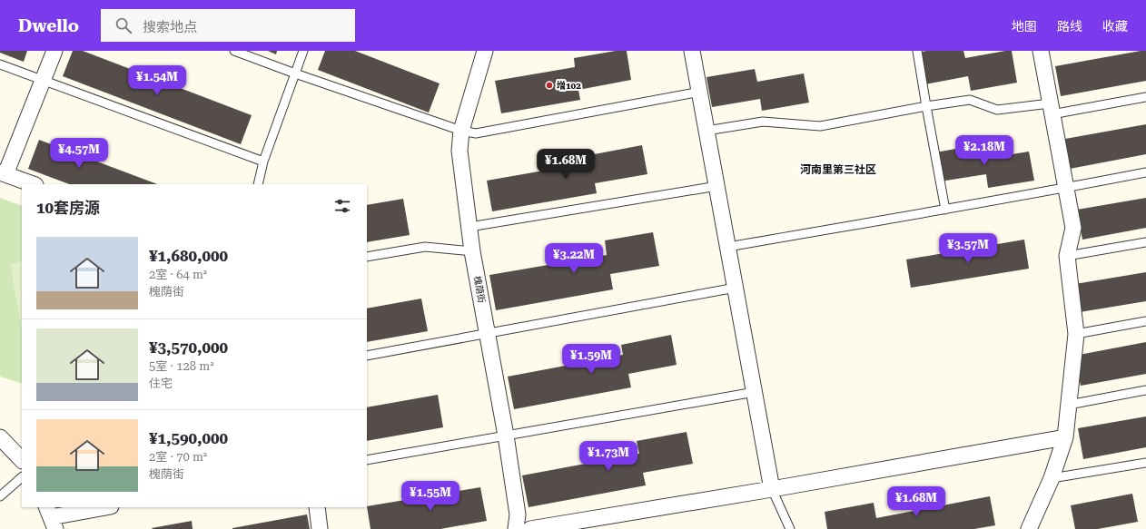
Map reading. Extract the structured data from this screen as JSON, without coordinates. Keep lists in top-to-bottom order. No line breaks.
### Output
{"streets":{"street":["槐荫街"]},"districts":["河南里第三社区"],"places":["增102"],"page":{"header":"Dwello","search":"搜索地点","nav":["地图","路线","收藏"],"price":["¥1.54M","¥2.18M","¥4.57M","¥1.68M","¥3.57M","¥3.22M","¥1.59M","¥1.73M","¥1.55M","¥1.68M"],"heading":"10套房源","list":[{"name":"¥1,680,000","note":"2室 · 64 m² · 槐荫街"},{"name":"¥3,570,000","note":"5室 · 128 m² · 住宅"},{"name":"¥1,590,000","note":"2室 · 70 m² · 槐荫街"}]}}
